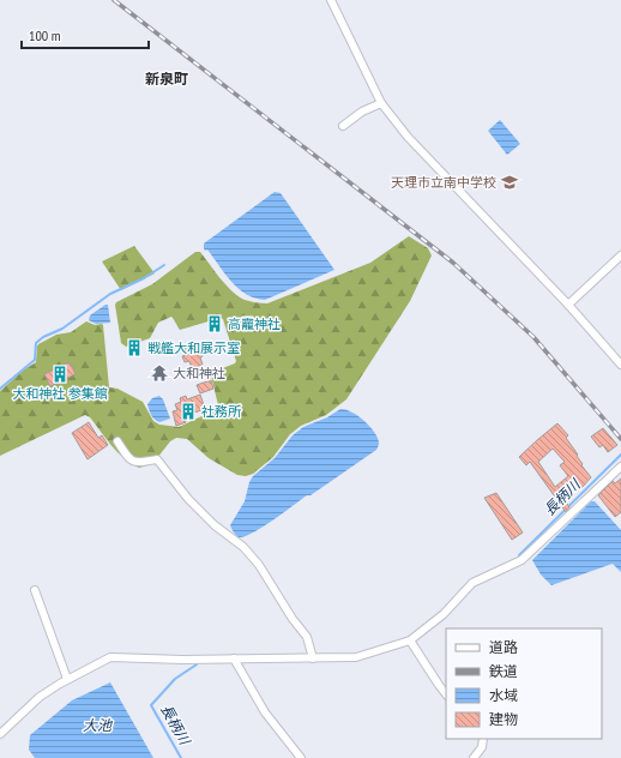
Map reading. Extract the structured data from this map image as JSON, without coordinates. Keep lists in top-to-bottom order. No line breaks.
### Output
{"districts":["新泉町"],"water":["長柄川","大池"],"places":{"school or university":["天理市立南中学校"],"building":["高龗神社","戦艦大和展示室","大和神社 参集館","社務所"],"temple":["大和神社"]},"legend":["道路","鉄道","水域","建物"],"scale_bar":"100 m"}
